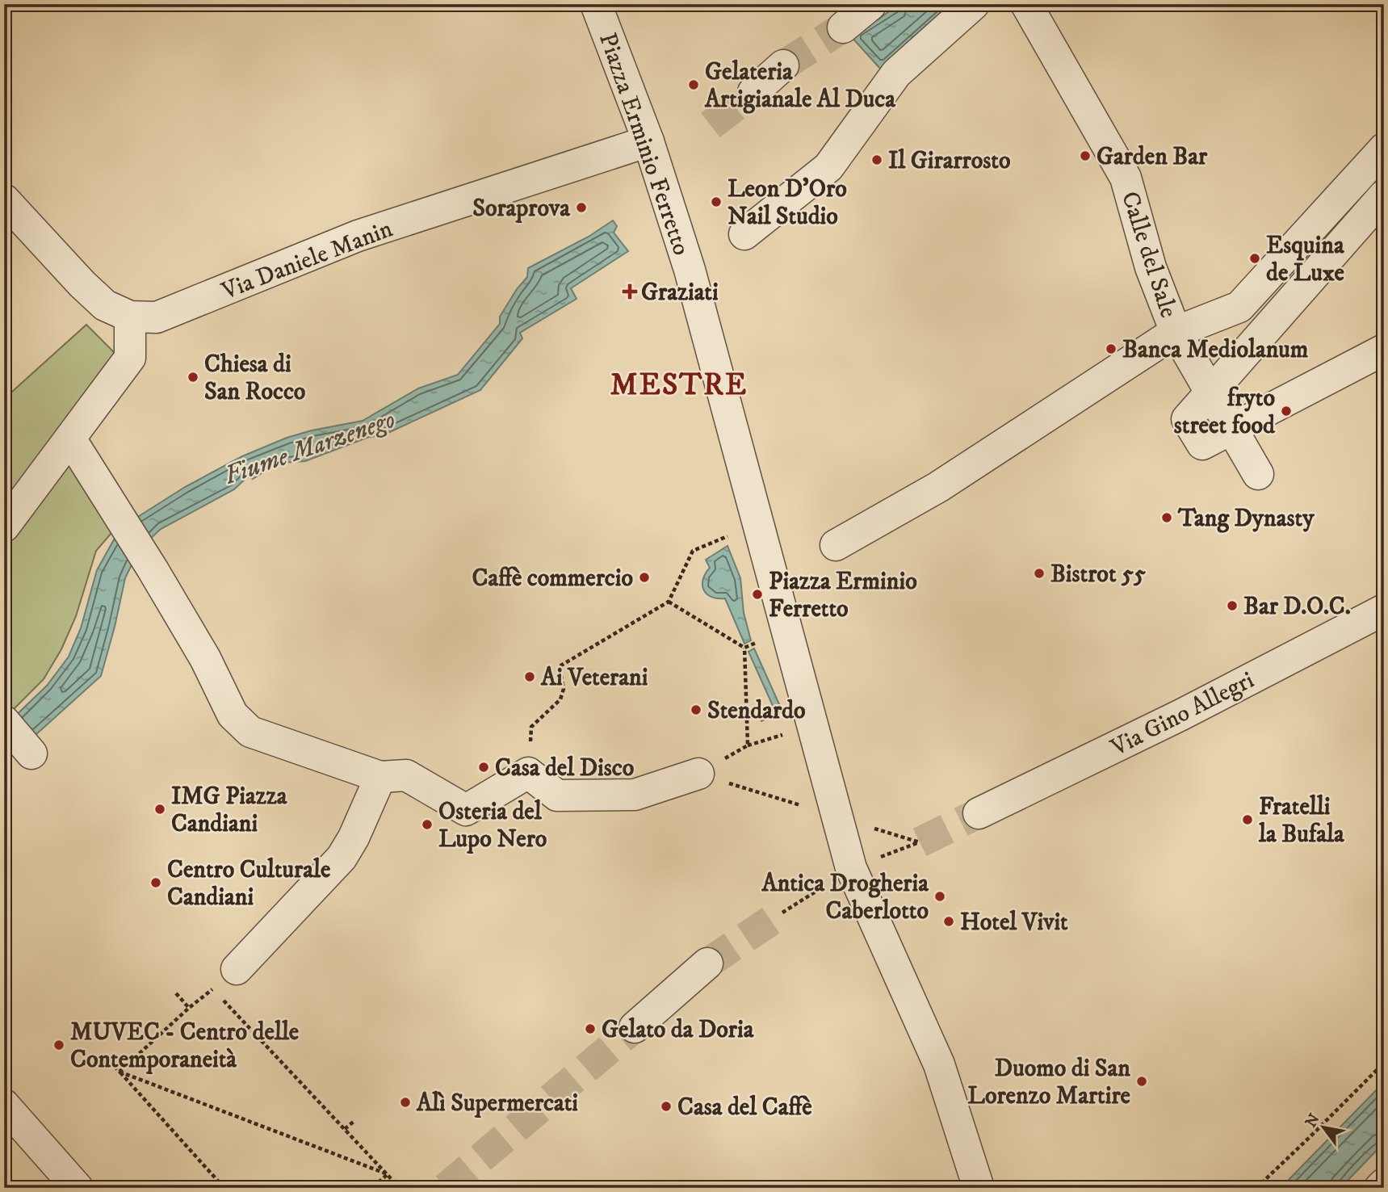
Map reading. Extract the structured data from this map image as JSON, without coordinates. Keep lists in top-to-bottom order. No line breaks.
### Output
{"streets":{"street":["Piazza Erminio Ferretto","Calle del Sale","Via Daniele Manin","Via Gino Allegri"]},"crossings":[["Piazza Erminio Ferretto","Via Daniele Manin"]],"districts":["MESTRE"],"water":["Fiume Marzenego"],"places":{"other":["Gelateria Artigianale Al Duca","Garden Bar","Il Girarrosto","Leon D'Oro Nail Studio","Soraprova","Esquina de Luxe","Banca Mediolanum","Chiesa di San Rocco","fryto street food","Tang Dynasty","Bistrot 55","Caffè commercio","Piazza Erminio Ferretto","Bar D.O.C.","Ai Veterani","Stendardo","Casa del Disco","IMG Piazza Candiani","Fratelli la Bufala","Osteria del Lupo Nero","Centro Culturale Candiani","Antica Drogheria Caberlotto","Hotel Vivit","Gelato da Doria","MUVEC - Centro delle Contemporaneità","Duomo di San Lorenzo Martire","Alì Supermercati","Casa del Caffè"],"health":["Graziati"]},"north":"top left"}
